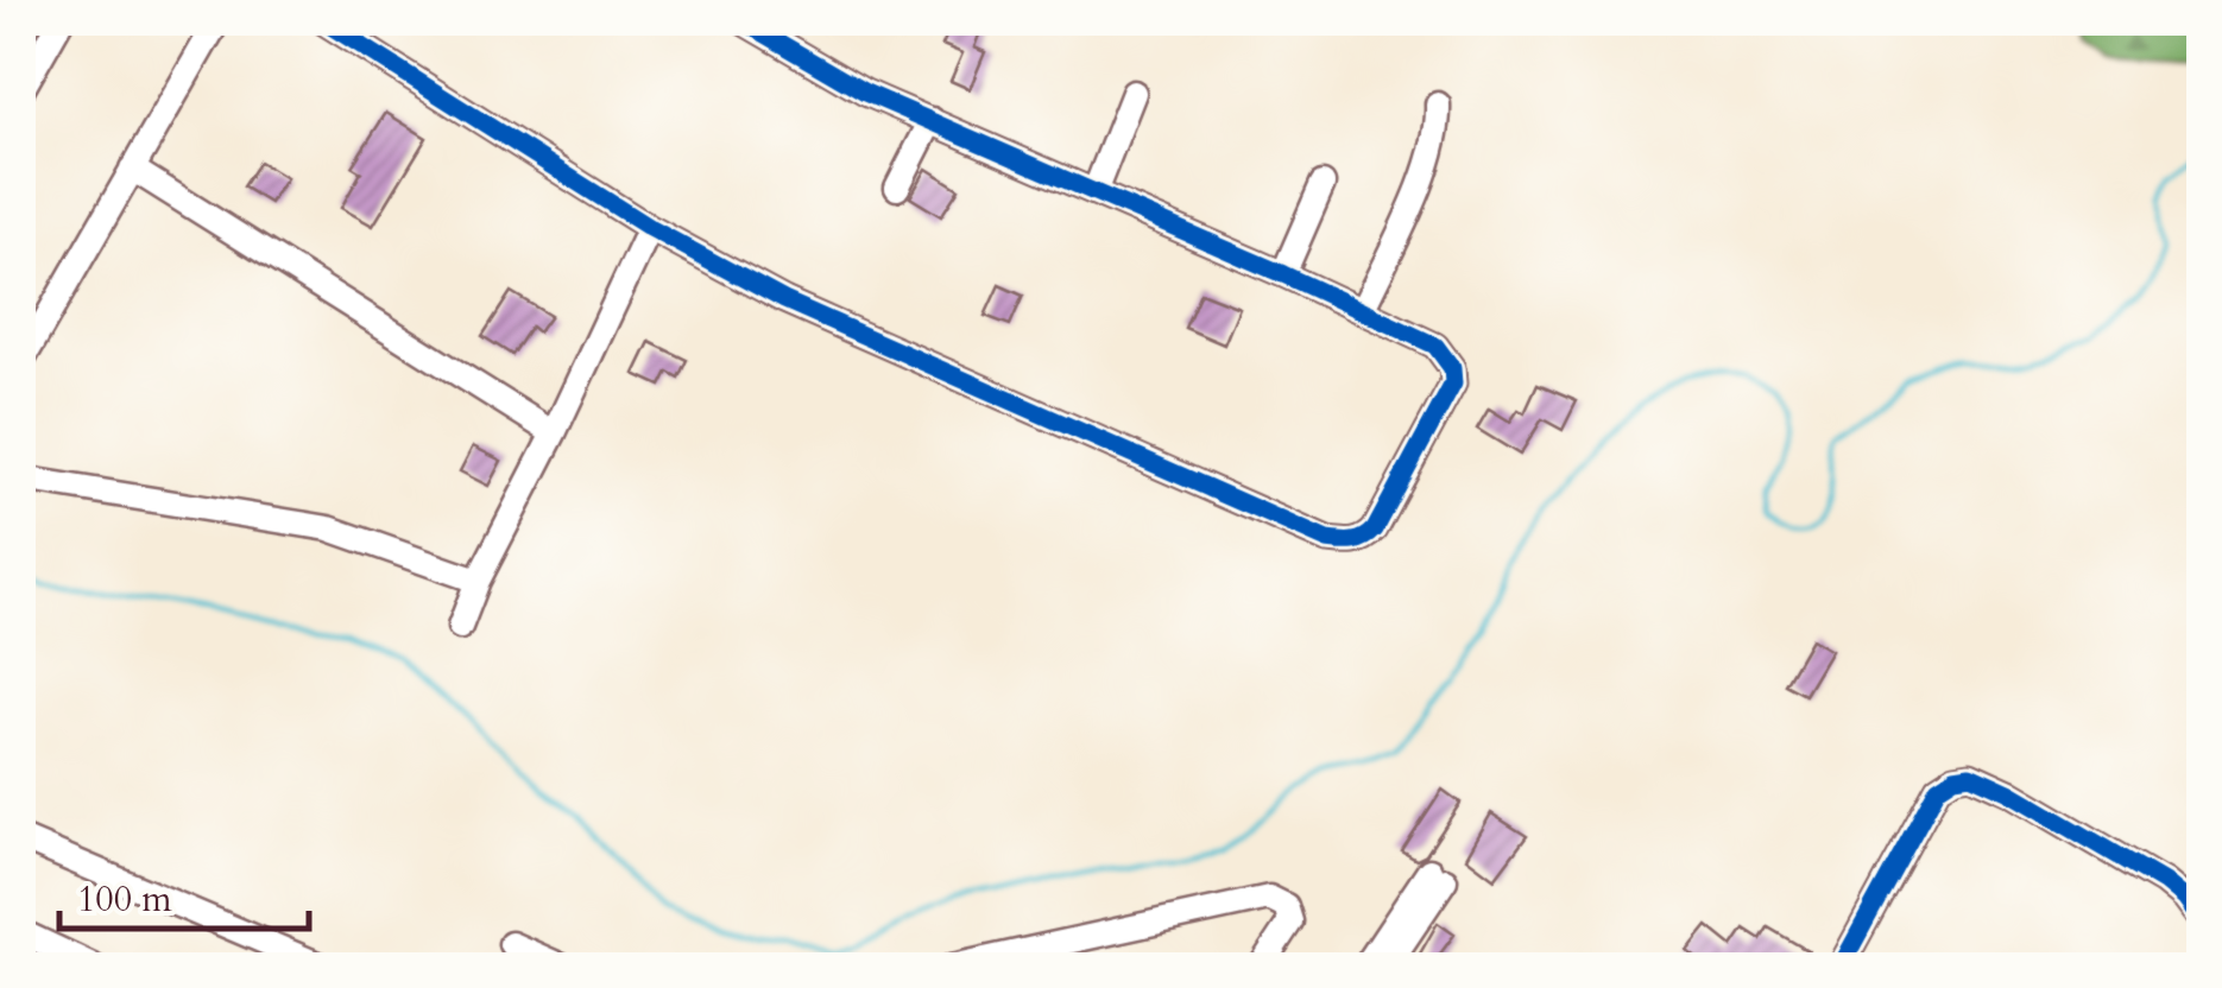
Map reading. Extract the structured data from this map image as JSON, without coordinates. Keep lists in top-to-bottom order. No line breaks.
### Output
{"scale_bar":"100 m"}
